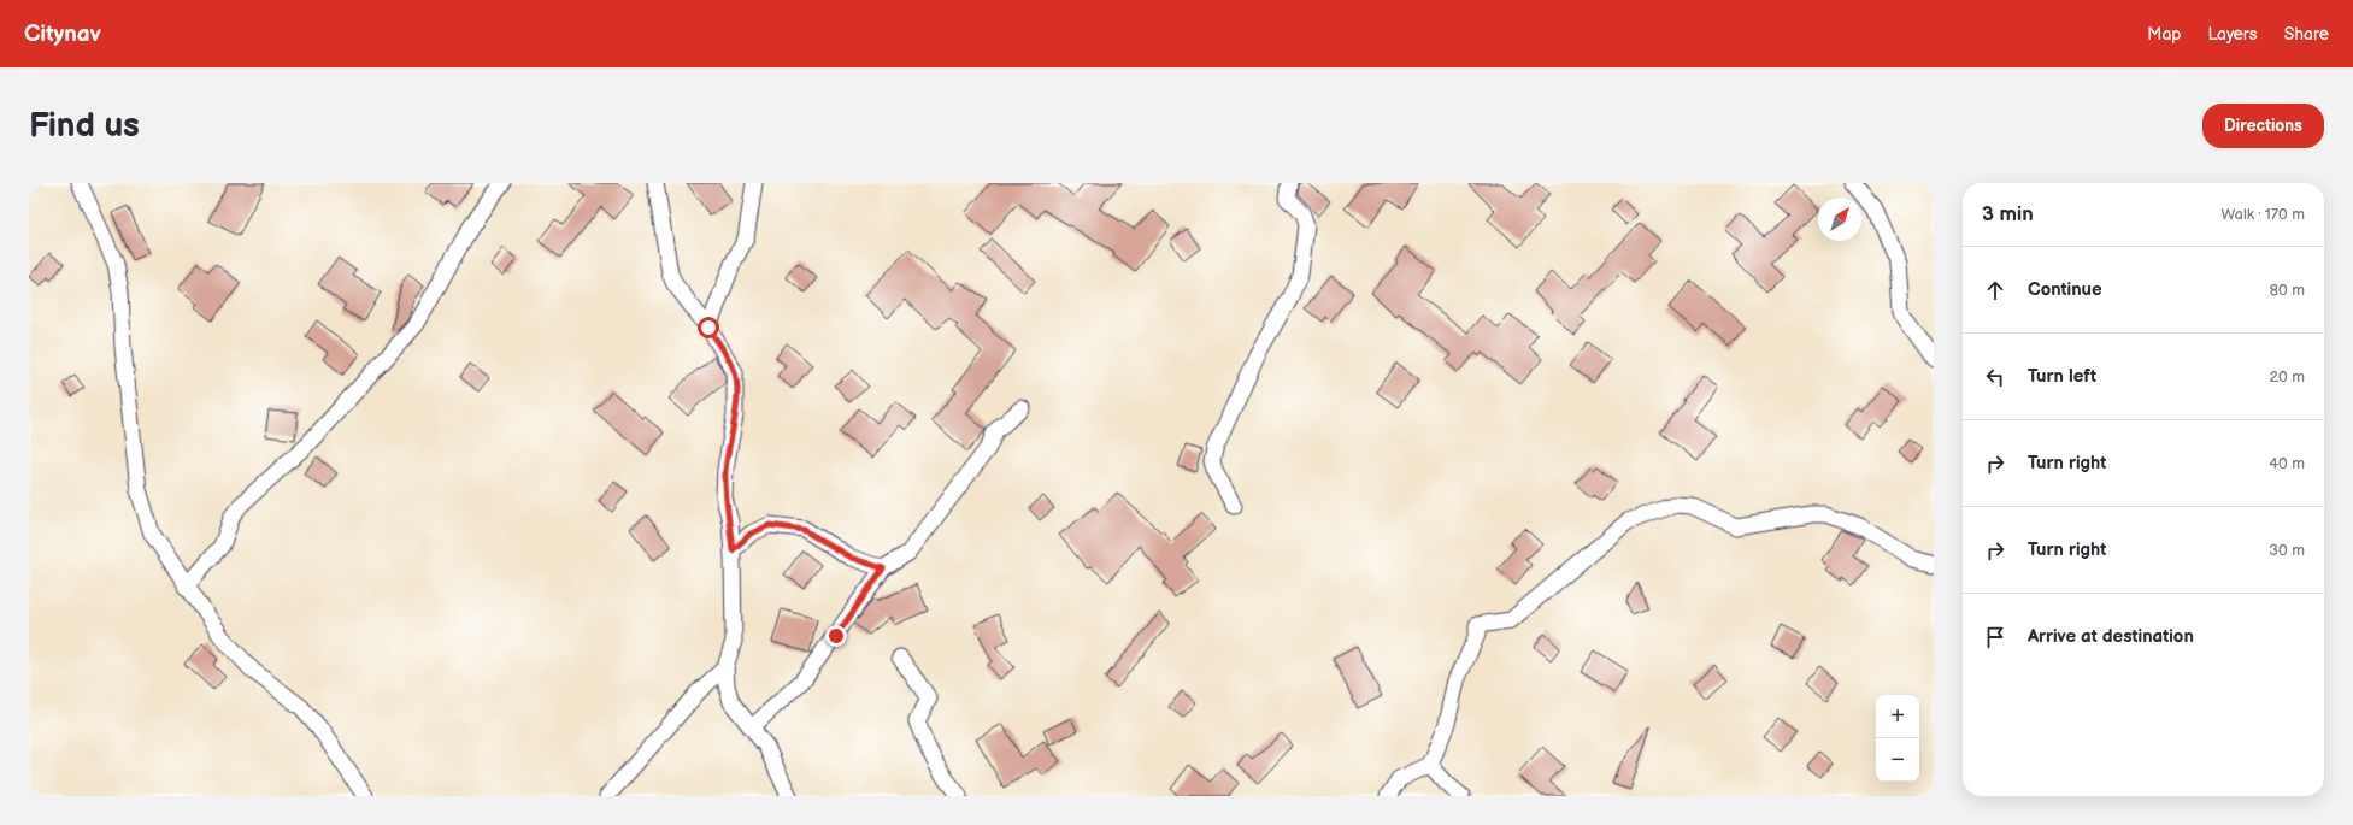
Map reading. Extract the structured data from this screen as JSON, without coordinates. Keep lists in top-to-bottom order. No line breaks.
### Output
{"north":"top right","page":{"header":"Citynav","nav":["Map","Layers","Share"],"buttons":"Directions","title":"Find us","heading":["3 min","Walk · 170 m"],"list":[["Continue","80 m"],["Turn left","20 m"],["Turn right","40 m"],["Turn right","30 m"],"Arrive at destination"],"map_buttons":["+","−"]}}
